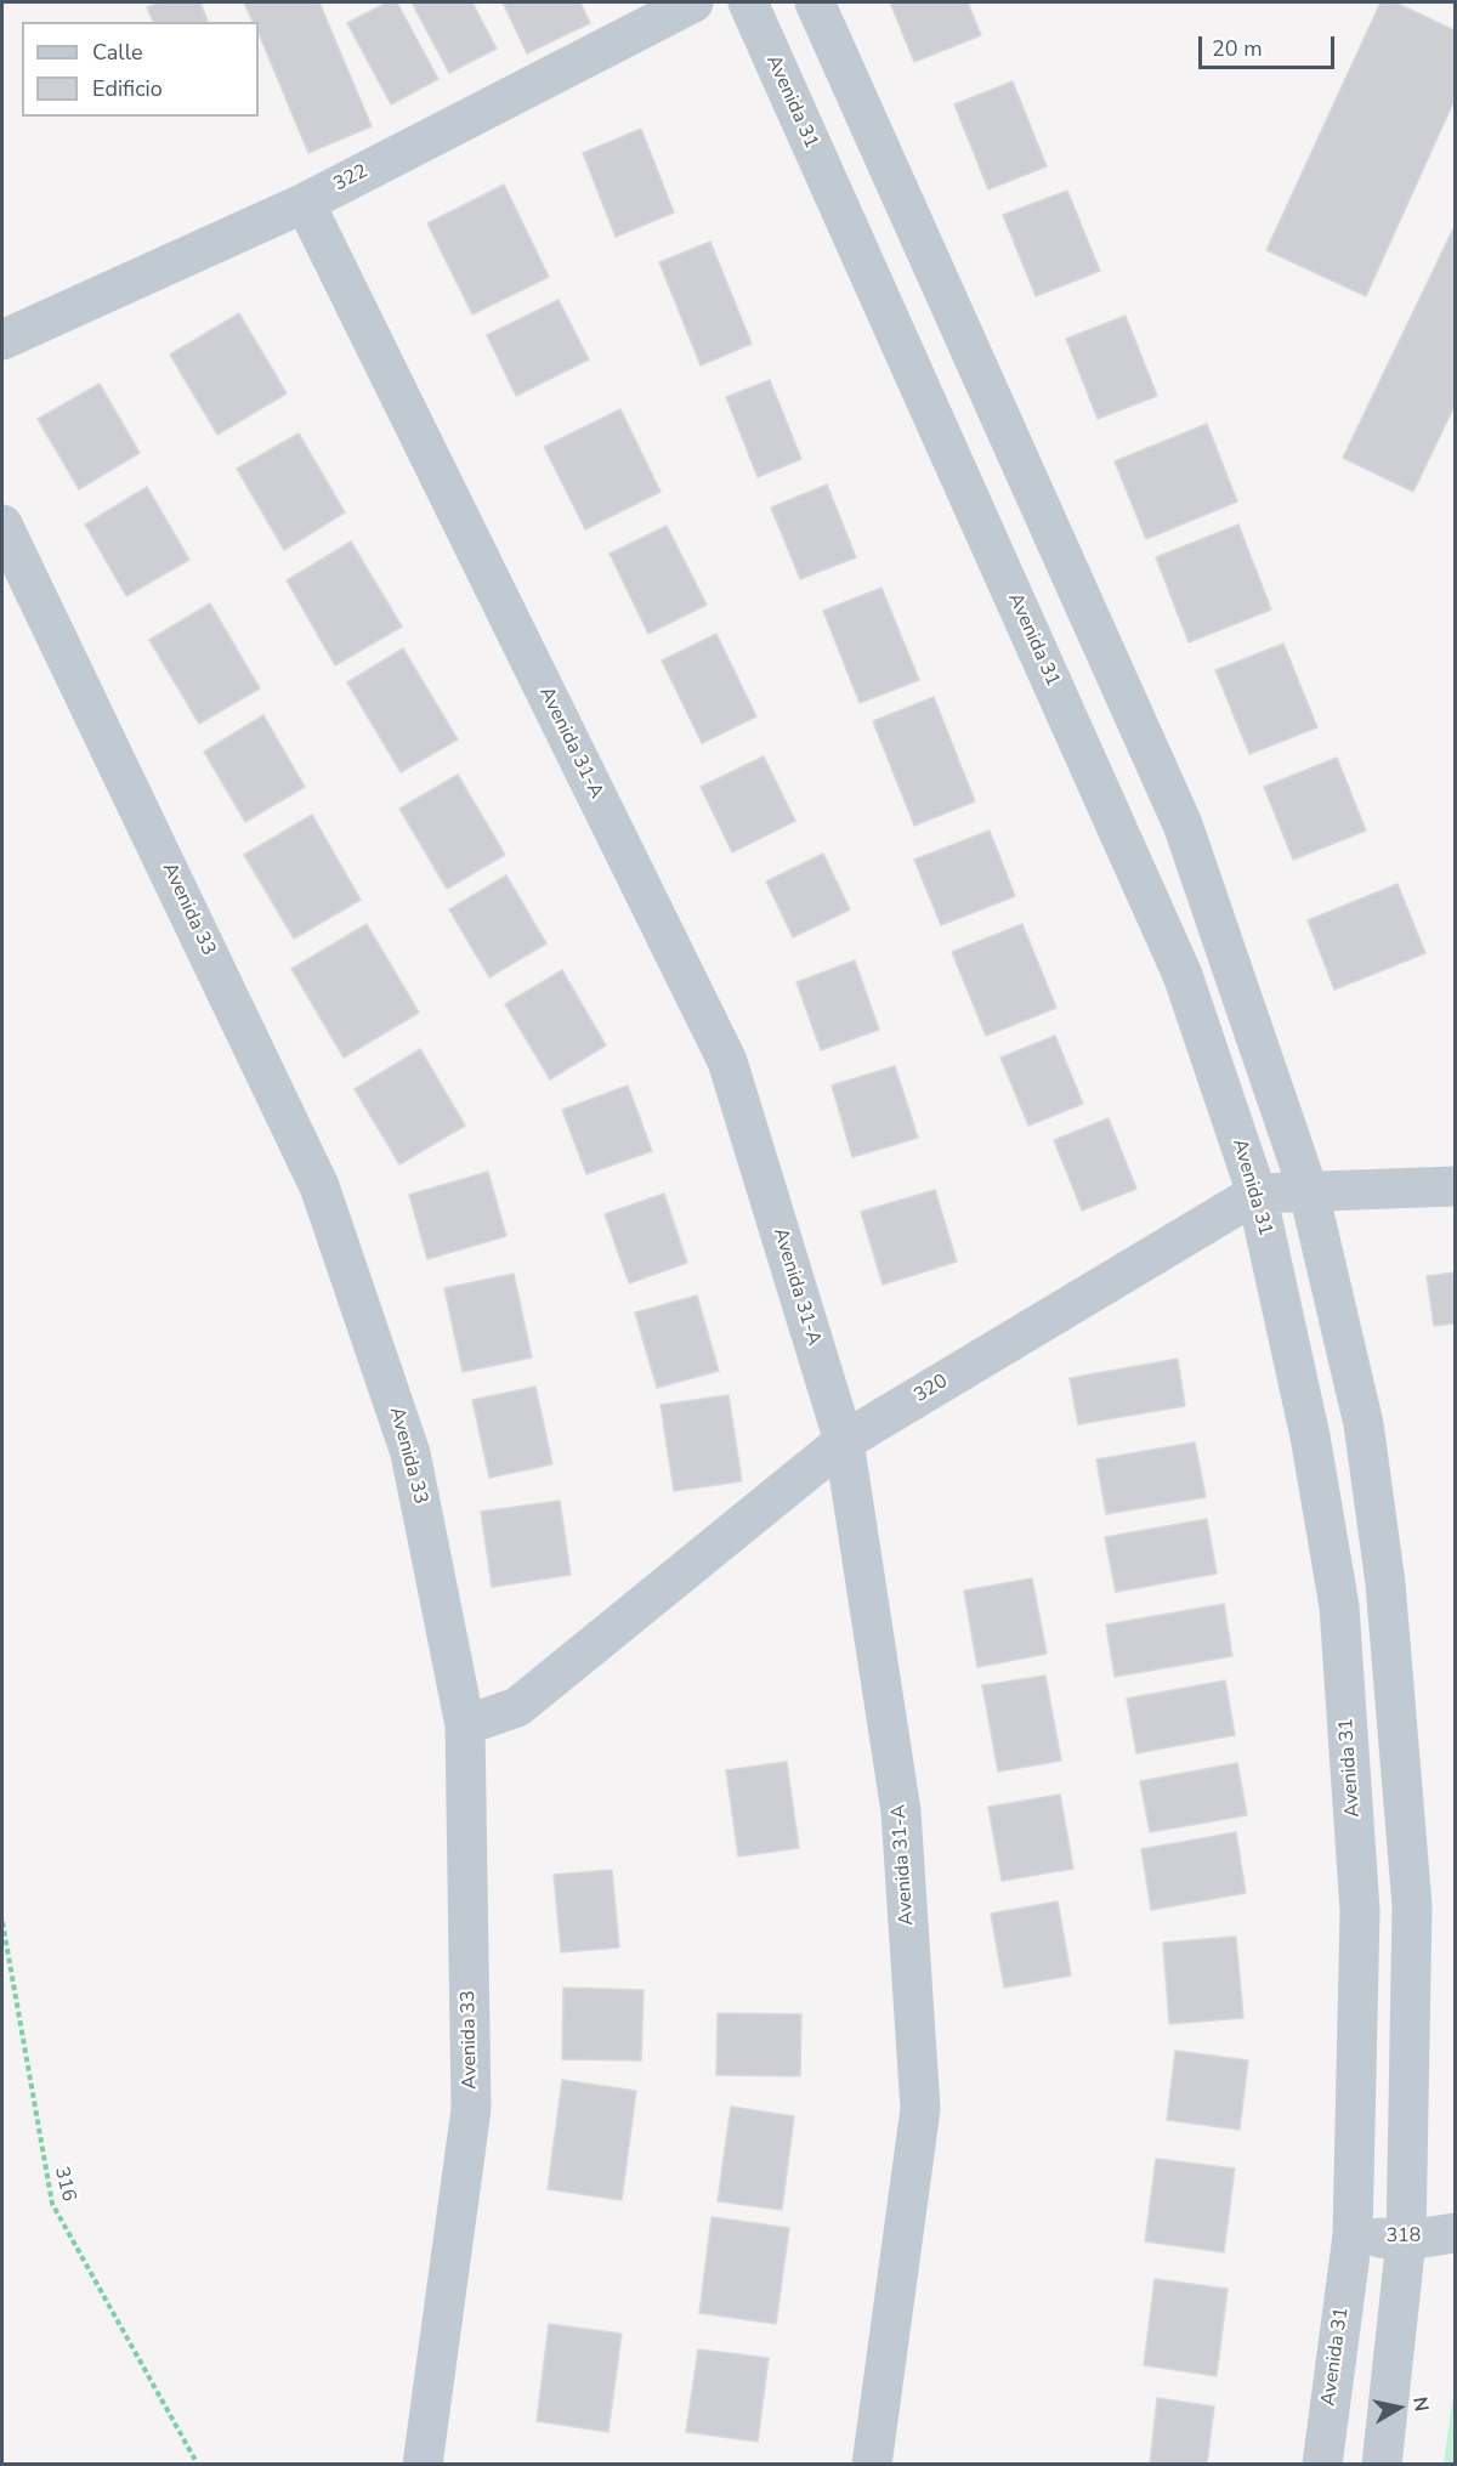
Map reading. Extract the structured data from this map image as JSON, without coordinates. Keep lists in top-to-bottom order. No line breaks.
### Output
{"streets":{"street":["Avenida 31","322","Avenida 31-A","Avenida 33","320","318"],"path":["316"]},"crossings":[["Avenida 31","320"],["Avenida 31","318"],["322","Avenida 31-A"],["Avenida 31-A","320"],["Avenida 33","320"]],"legend":["Calle","Edificio"],"scale_bar":"20 m","north":"right"}
